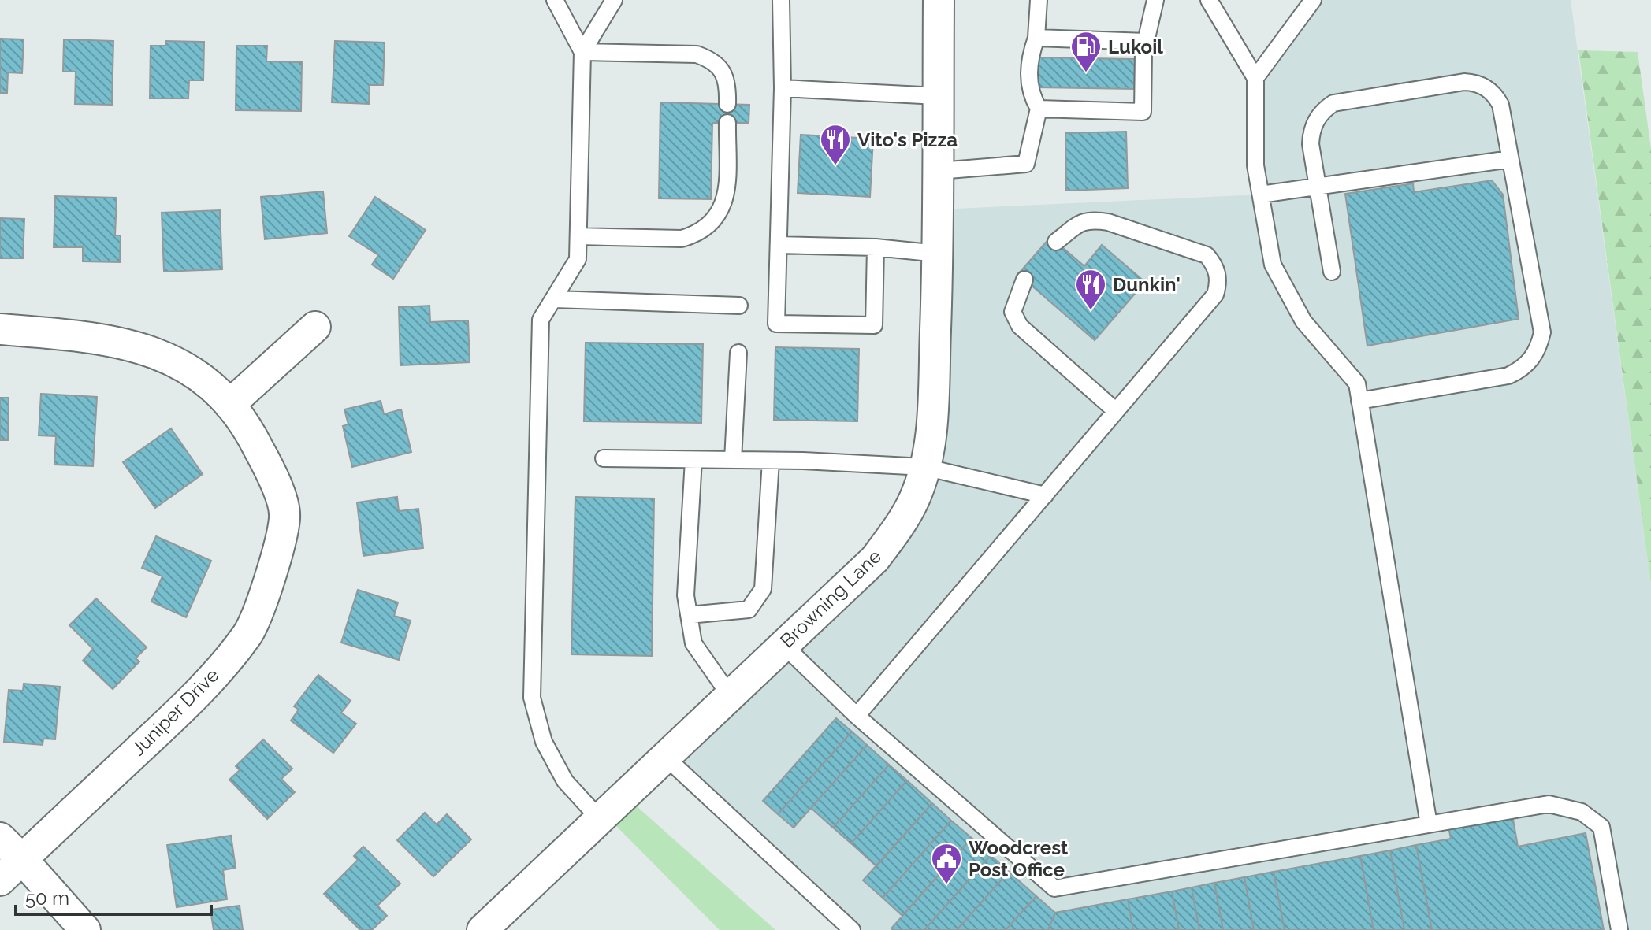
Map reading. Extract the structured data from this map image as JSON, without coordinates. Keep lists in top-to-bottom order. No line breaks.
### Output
{"streets":{"street":["Browning Lane","Juniper Drive"]},"places":{"fuel station":["Lukoil"],"restaurant":["Vito's Pizza","Dunkin'"],"public building":["Woodcrest Post Office"]},"scale_bar":"50 m"}
